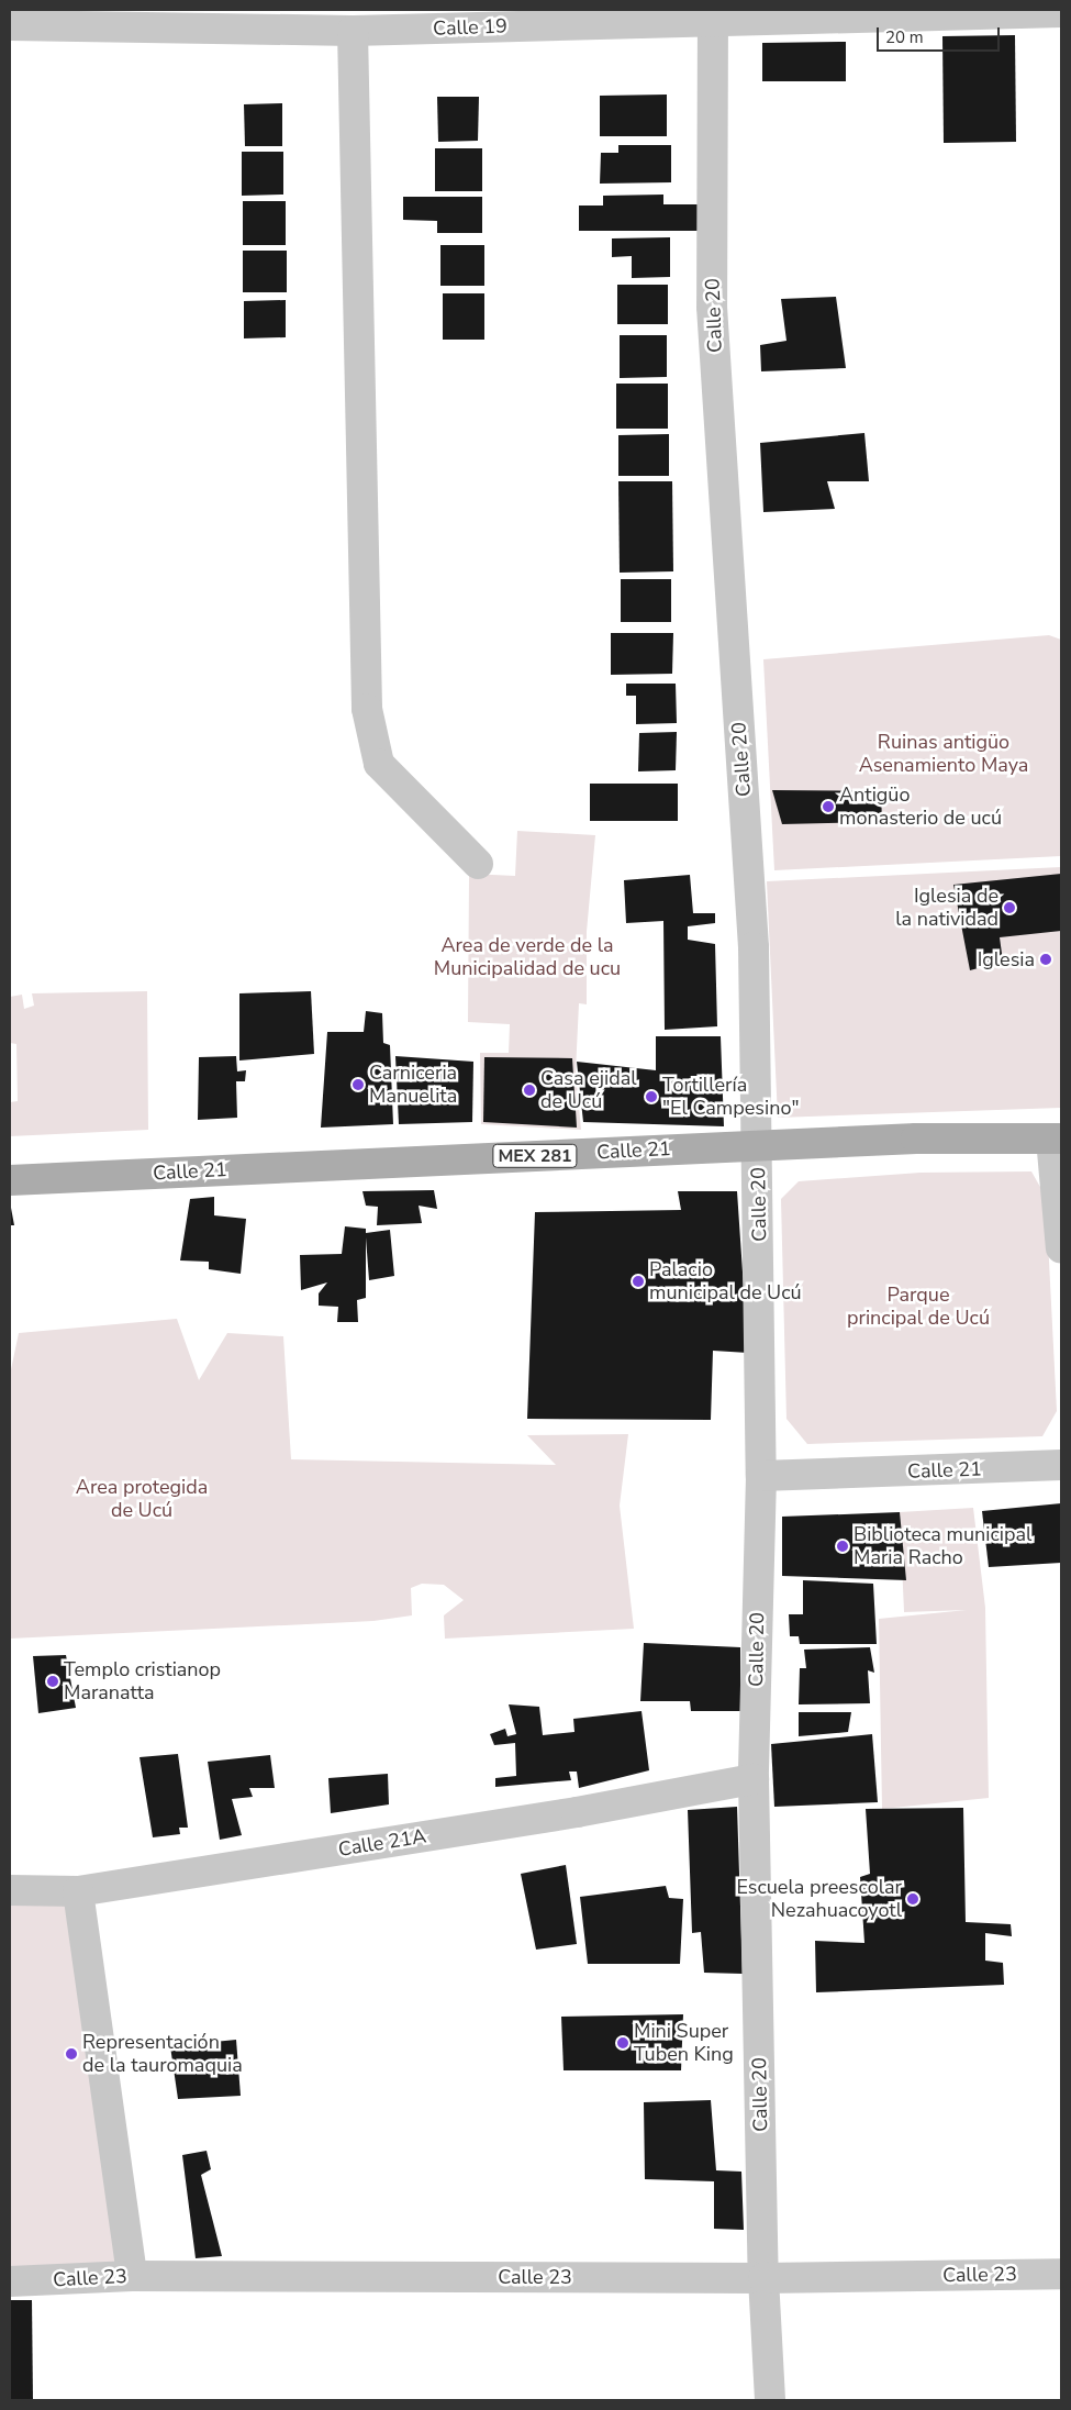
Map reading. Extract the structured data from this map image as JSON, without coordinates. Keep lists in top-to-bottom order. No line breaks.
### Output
{"streets":{"main road":["Calle 21","MEX 281"],"street":["Calle 19","Calle 20","Calle 21A","Calle 23"]},"crossings":[["Calle 19","Calle 20"],["Calle 20","Calle 21"],["Calle 20","Calle 21A"],["Calle 20","Calle 23"]],"parks":["Ruinas antigüo Asenamiento Maya","Area de verde de la Municipalidad de ucu","Parque principal de Ucú","Area protegida de Ucú"],"places":["Antigüo monasterio de ucú","Iglesia de la natividad","Iglesia","Carniceria Manuelita","Casa ejidal de Ucú","Tortillería \"El Campesino\"","Palacio municipal de Ucú","Biblioteca municipal Maria Racho","Templo cristianop Maranatta","Escuela preescolar Nezahuacoyotl","Mini Super Tuben King","Representación de la tauromaquia"],"scale_bar":"20 m"}
